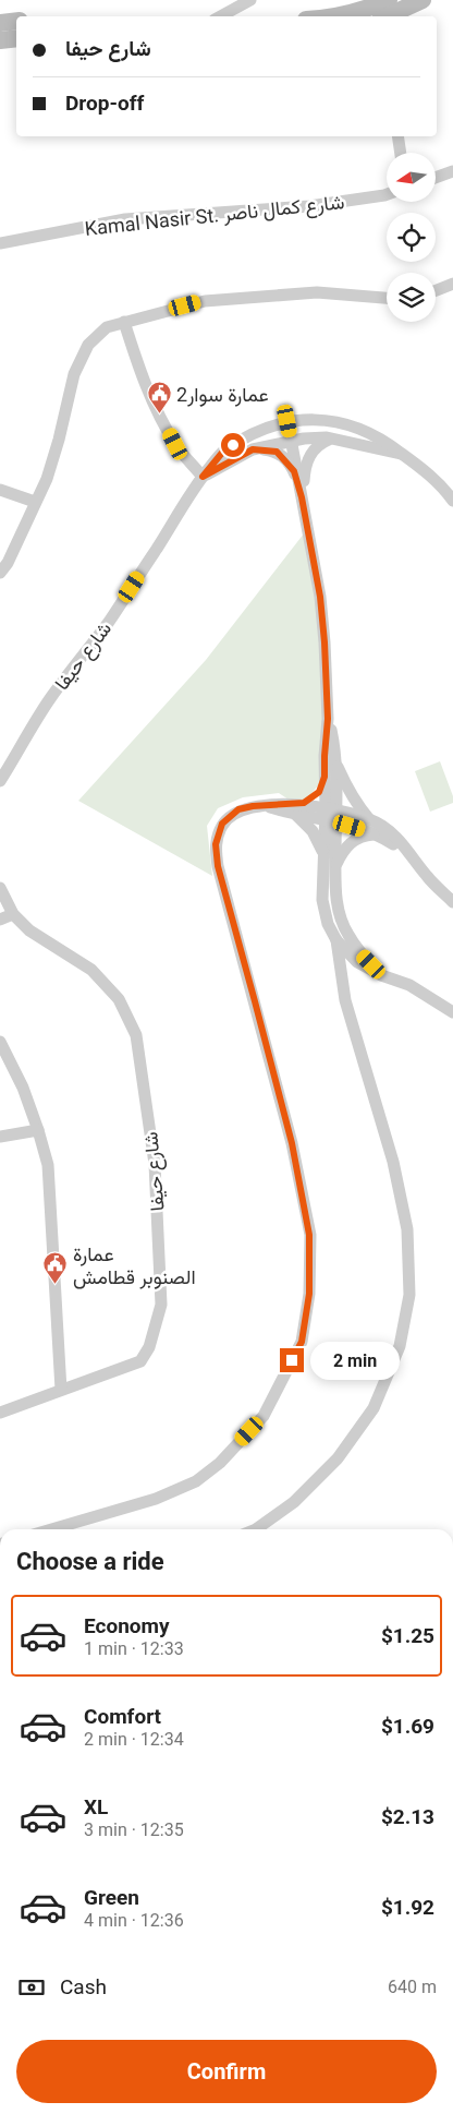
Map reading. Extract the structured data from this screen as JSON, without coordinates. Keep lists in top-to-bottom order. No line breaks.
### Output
{"streets":{"street":["Kamal Nasir St. شارع كمال ناصر","شارع حيفا"]},"places":{"public building":["عمارة سوار2","عمارة الصنوبر قطامش"]},"north":"left","page":{"banner":["شارع حيفا","Drop-off"],"bubble":"2 min","heading":"Choose a ride","list":[{"name":"Economy","note":"1 min · 12:33","value":"$1.25"},{"name":"Comfort","note":"2 min · 12:34","value":"$1.69"},{"name":"XL","note":"3 min · 12:35","value":"$2.13"},{"name":"Green","note":"4 min · 12:36","value":"$1.92"}],"pay":["Cash","640 m"],"buttons":"Confirm"}}
